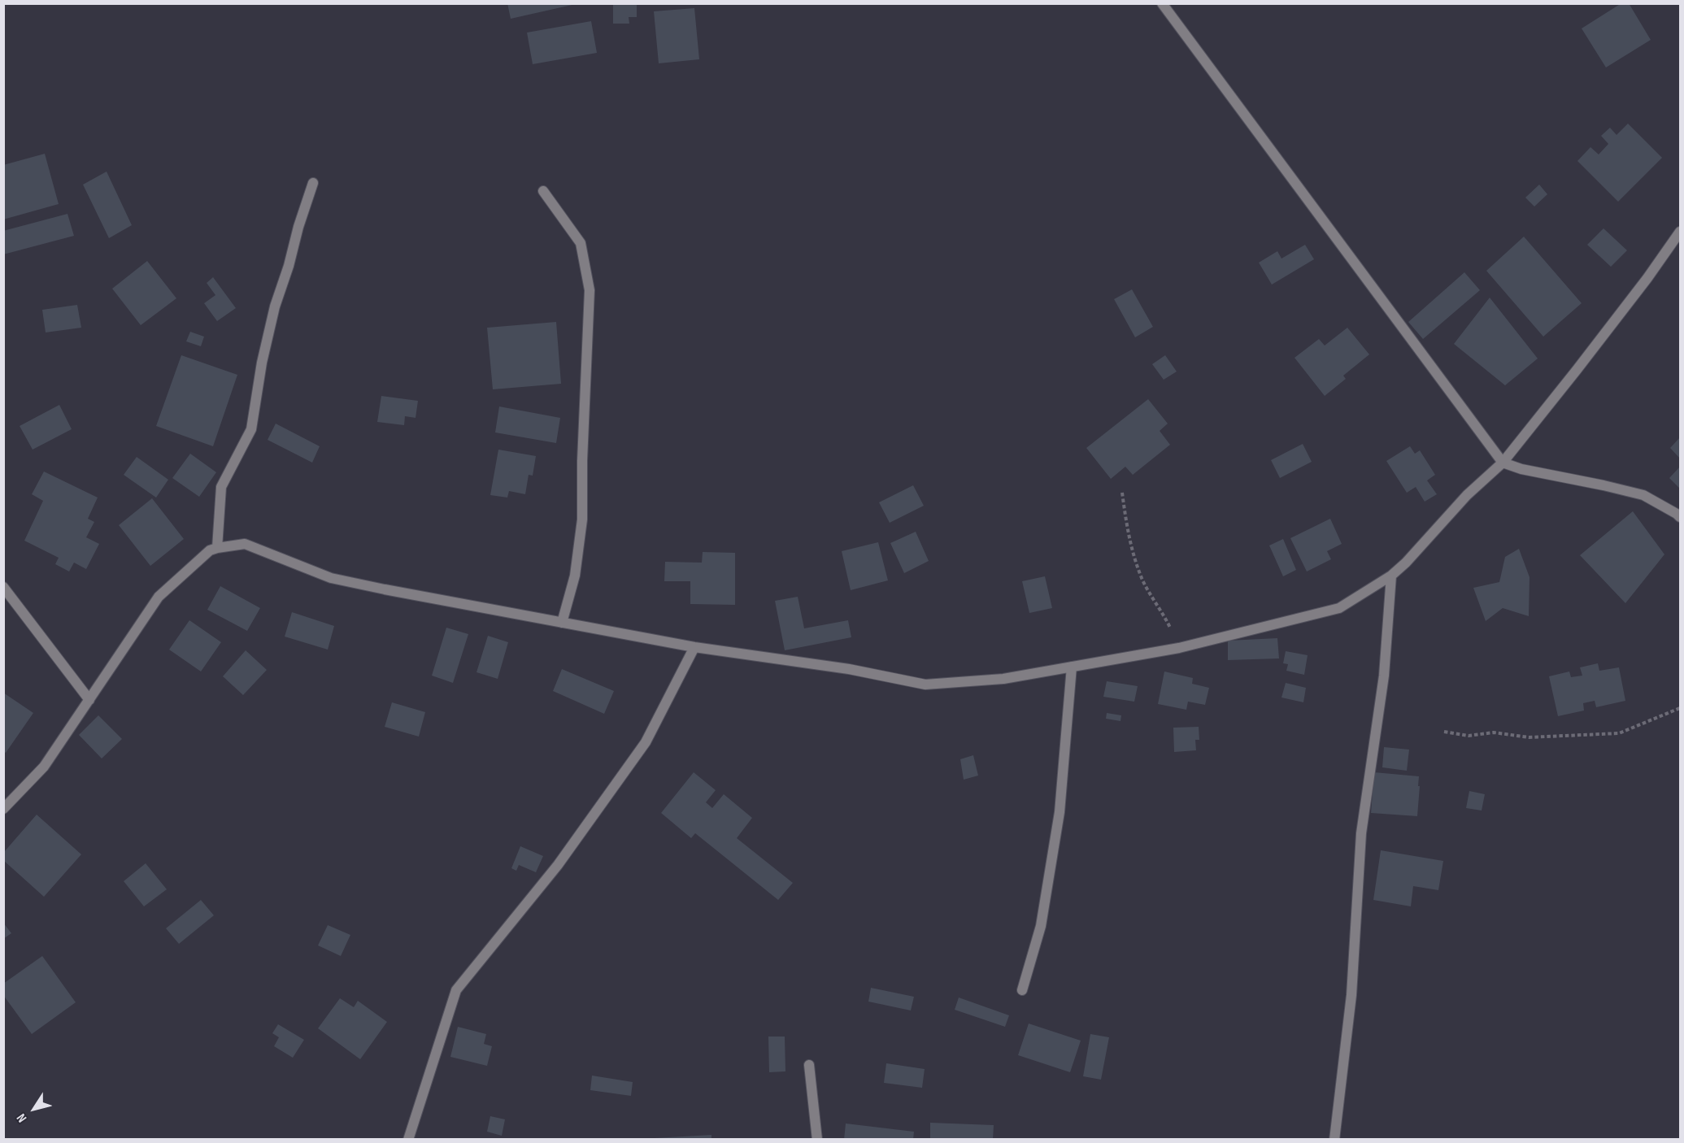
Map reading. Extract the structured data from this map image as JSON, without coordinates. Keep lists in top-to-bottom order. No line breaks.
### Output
{"north":"bottom left"}
